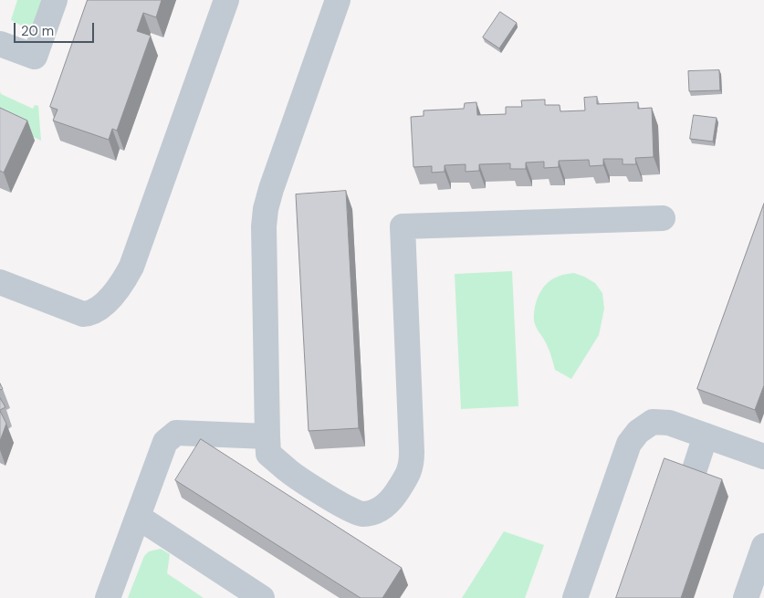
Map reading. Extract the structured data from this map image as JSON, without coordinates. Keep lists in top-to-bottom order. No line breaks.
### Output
{"scale_bar":"20 m"}
